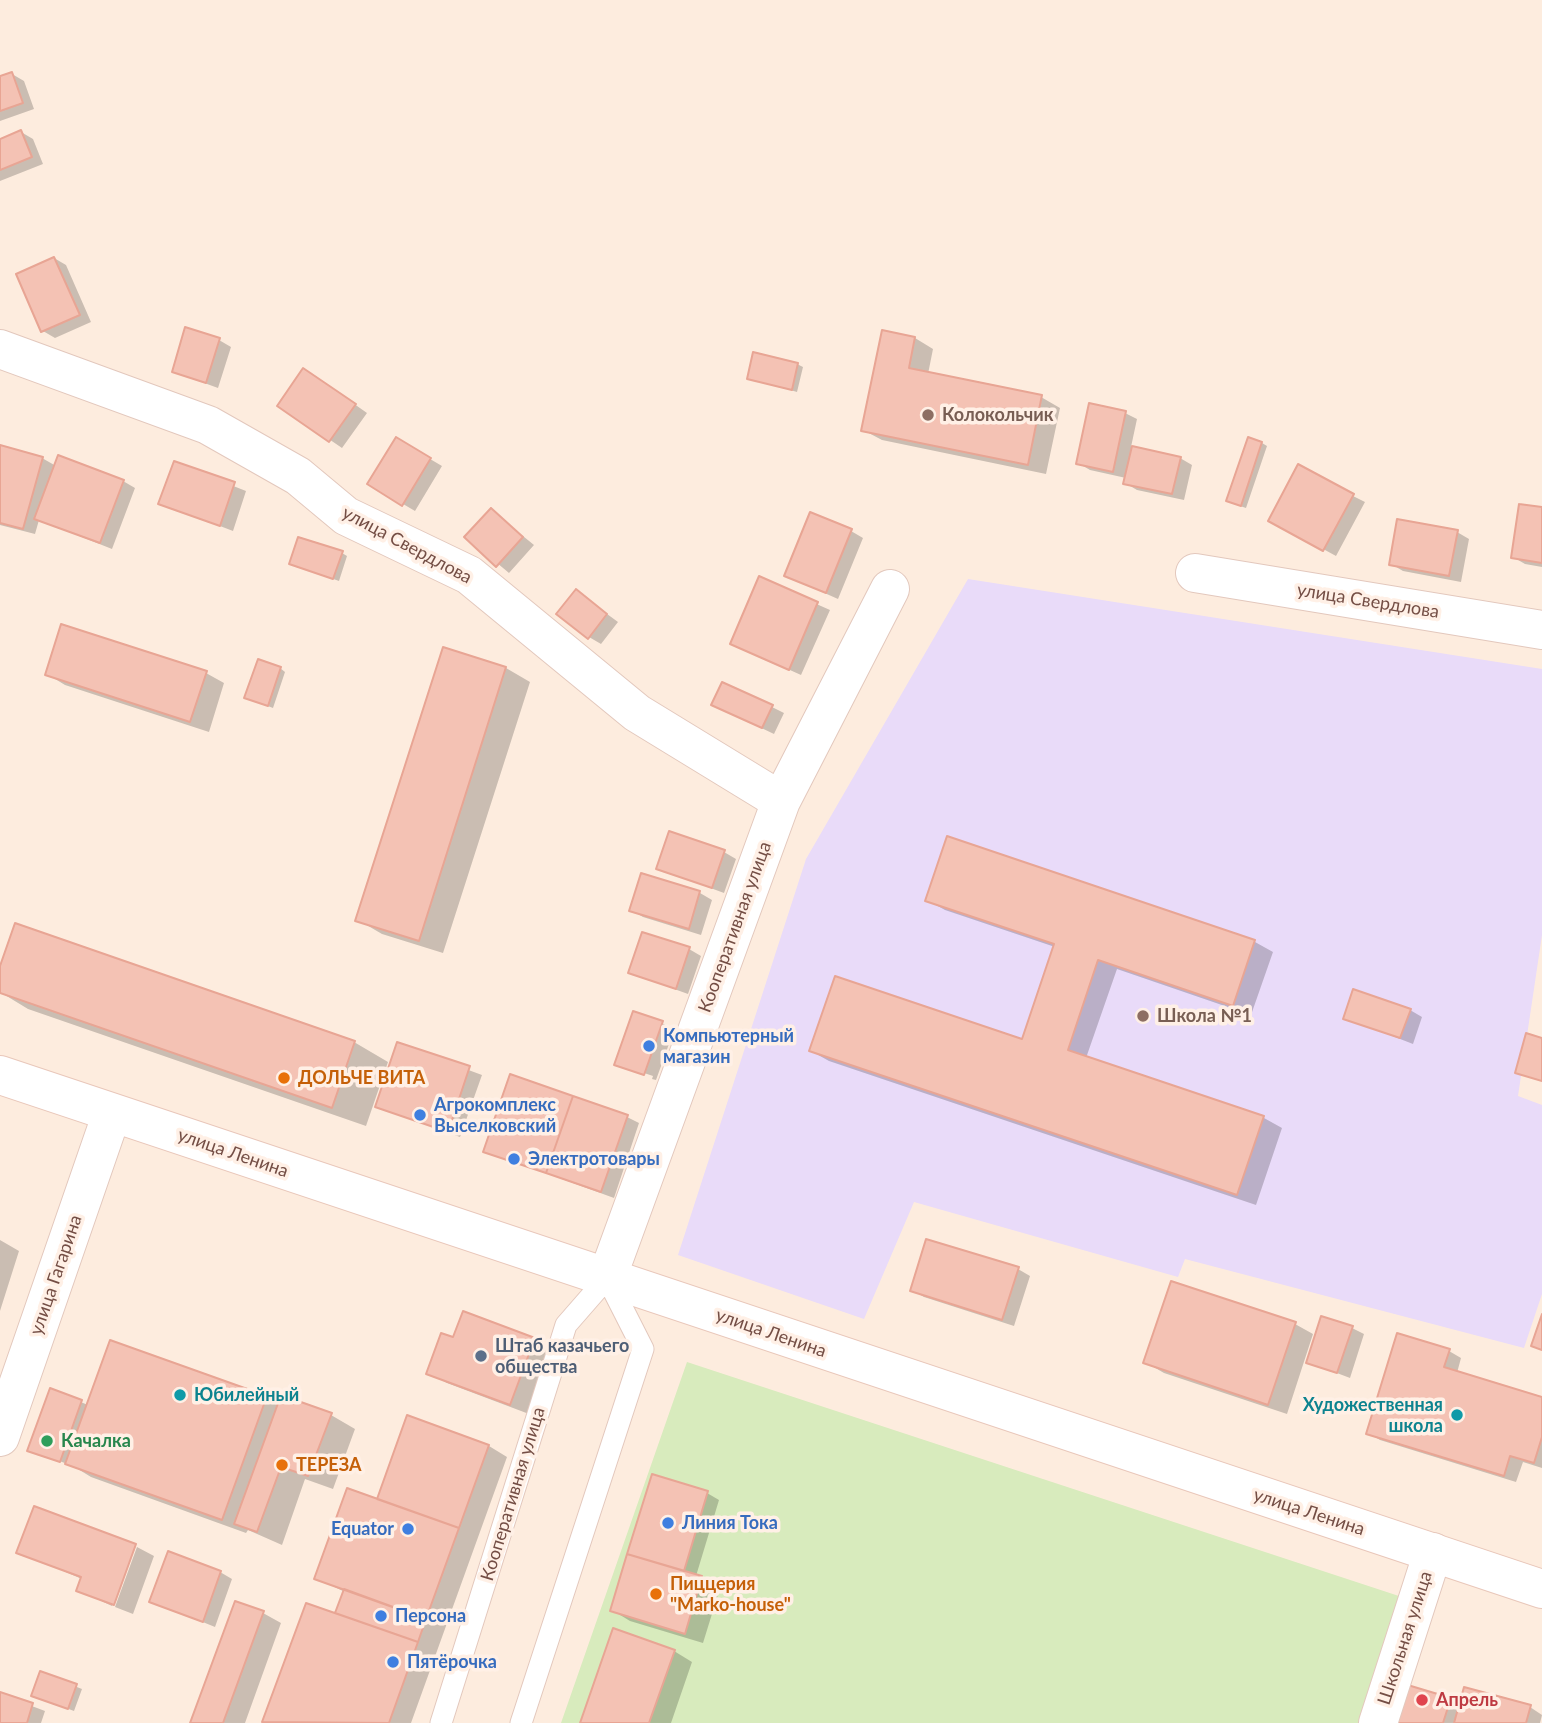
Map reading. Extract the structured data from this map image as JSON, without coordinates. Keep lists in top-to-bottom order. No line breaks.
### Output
{"streets":{"street":["улица Свердлова","Кооперативная улица","улица Ленина","улица Гагарина","Школьная улица"]},"crossings":[["улица Свердлова","Кооперативная улица"],["Кооперативная улица","улица Ленина"],["улица Ленина","улица Гагарина"],["улица Ленина","Школьная улица"]],"places":["Колокольчик","Школа №1","Компьютерный магазин","ДОЛЬЧЕ ВИТА","Агрокомплекс Выселковский","Электротовары","Штаб казачьего общества","Юбилейный","Художественная школа","Качалка","ТЕРЕЗА","Линия Тока","Equator","Пиццерия \"Marko-house\"","Персона","Пятёрочка","Апрель"]}
